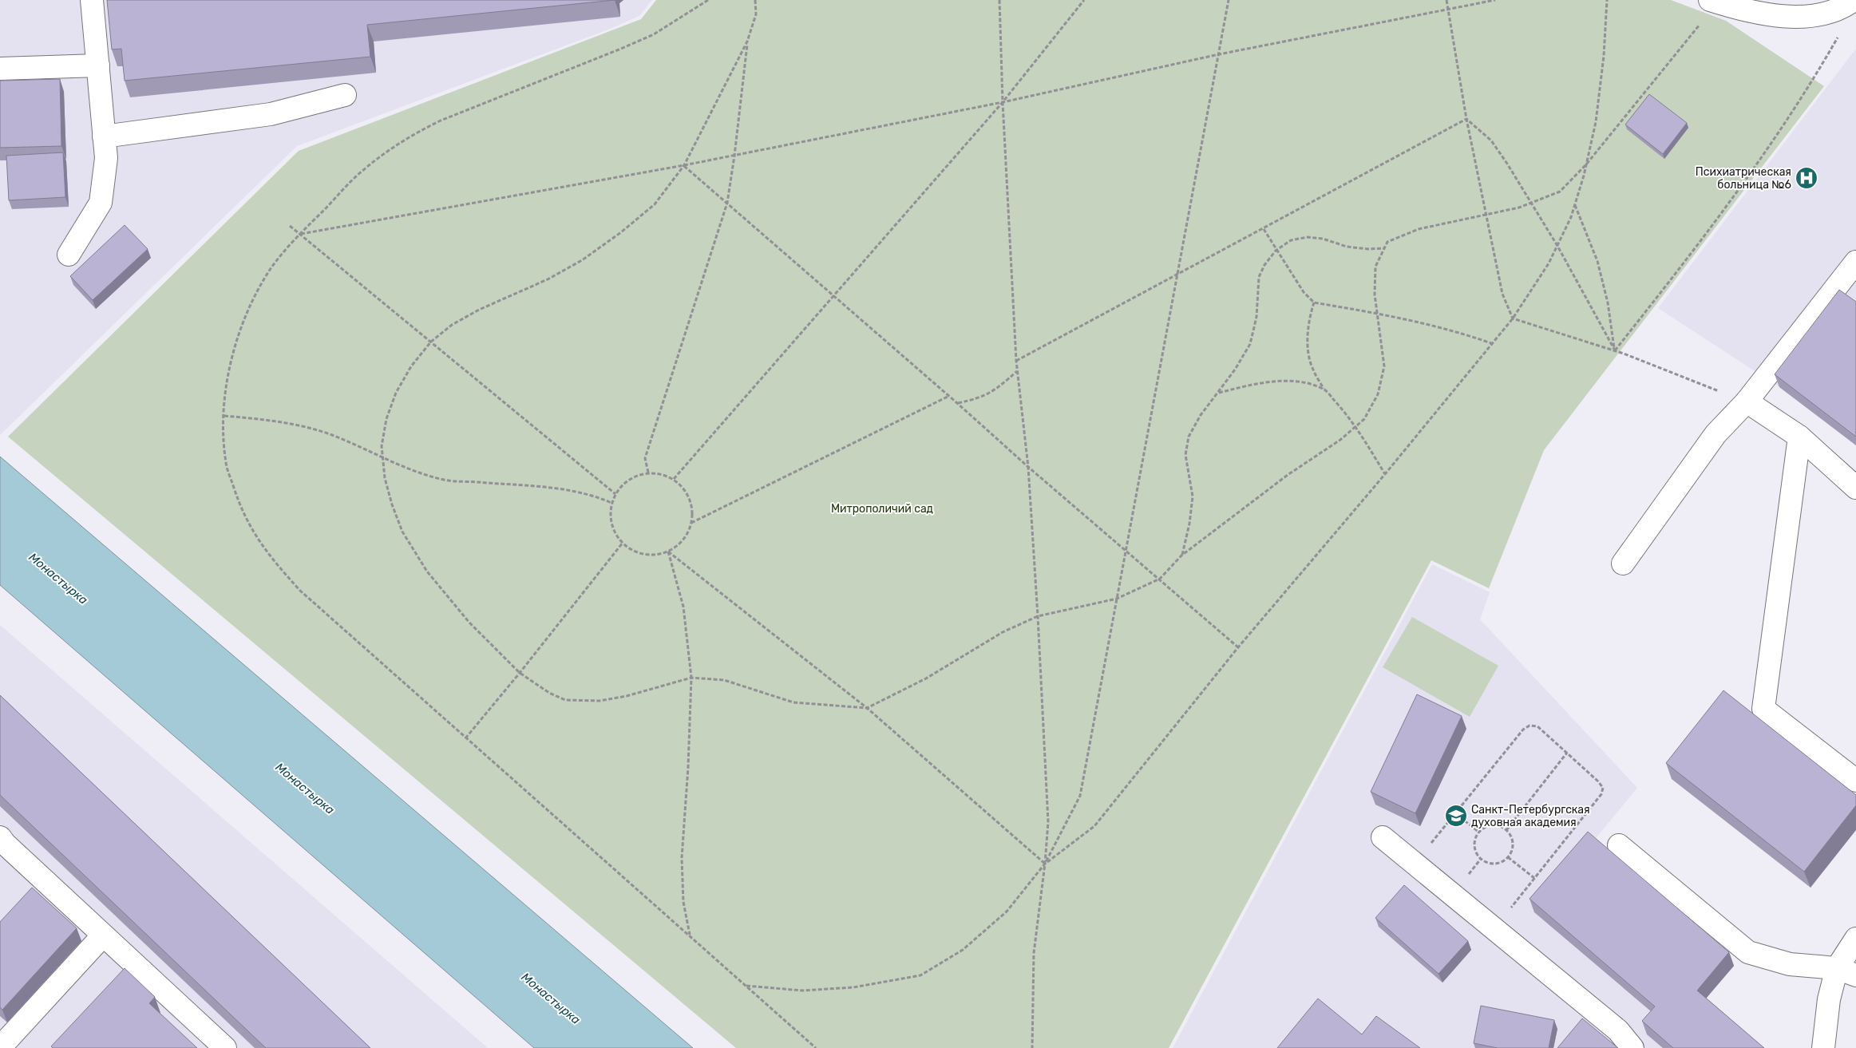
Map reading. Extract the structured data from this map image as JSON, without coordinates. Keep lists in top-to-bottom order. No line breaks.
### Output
{"water":["Монастырка"],"parks":["Митрополичий сад"],"places":{"hospital":["Психиатрическая больница №6"],"school or university":["Санкт-Петербургская духовная академия"]}}
